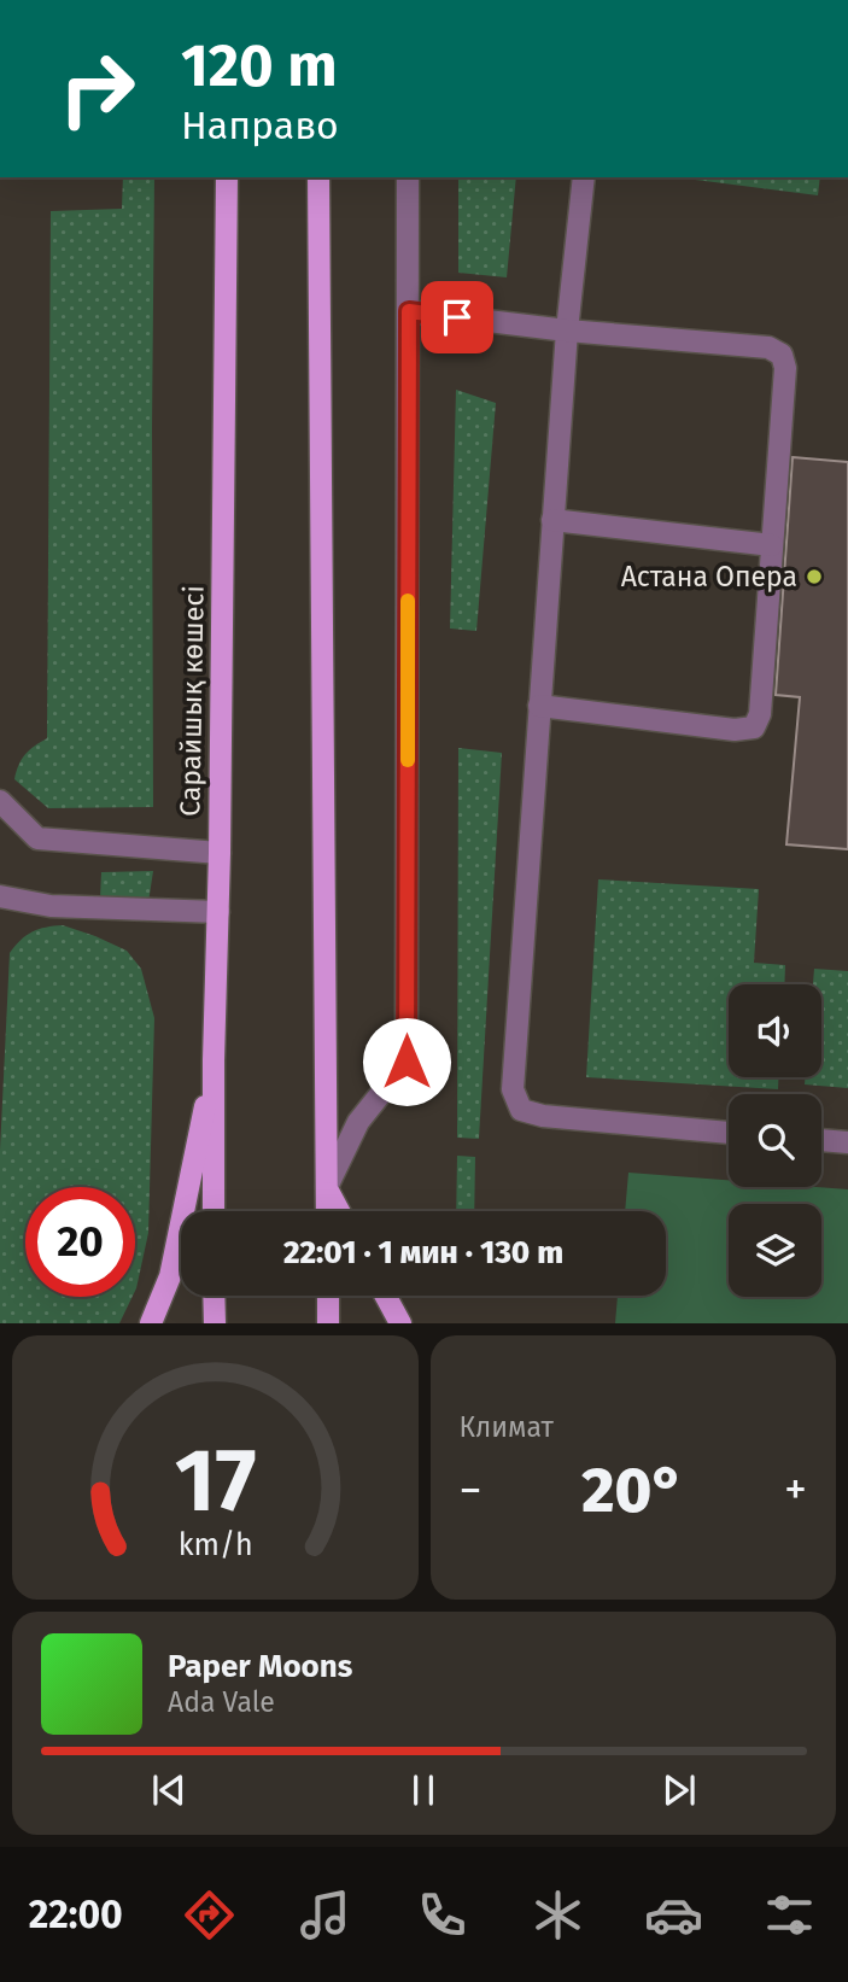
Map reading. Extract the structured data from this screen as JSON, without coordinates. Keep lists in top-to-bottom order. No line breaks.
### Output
{"streets":{"main road":["Сарайшық көшесі"]},"places":["Астана Опера"],"page":{"turn":["120 m","Направо"],"limit":"20","trip":"22:01 · 1 мин · 130 m","tile":"Климат","heat":["−","20°","+"],"song":["Paper Moons","Ada Vale"],"tabs":"22:00","gauge":["17","km/h"]}}
